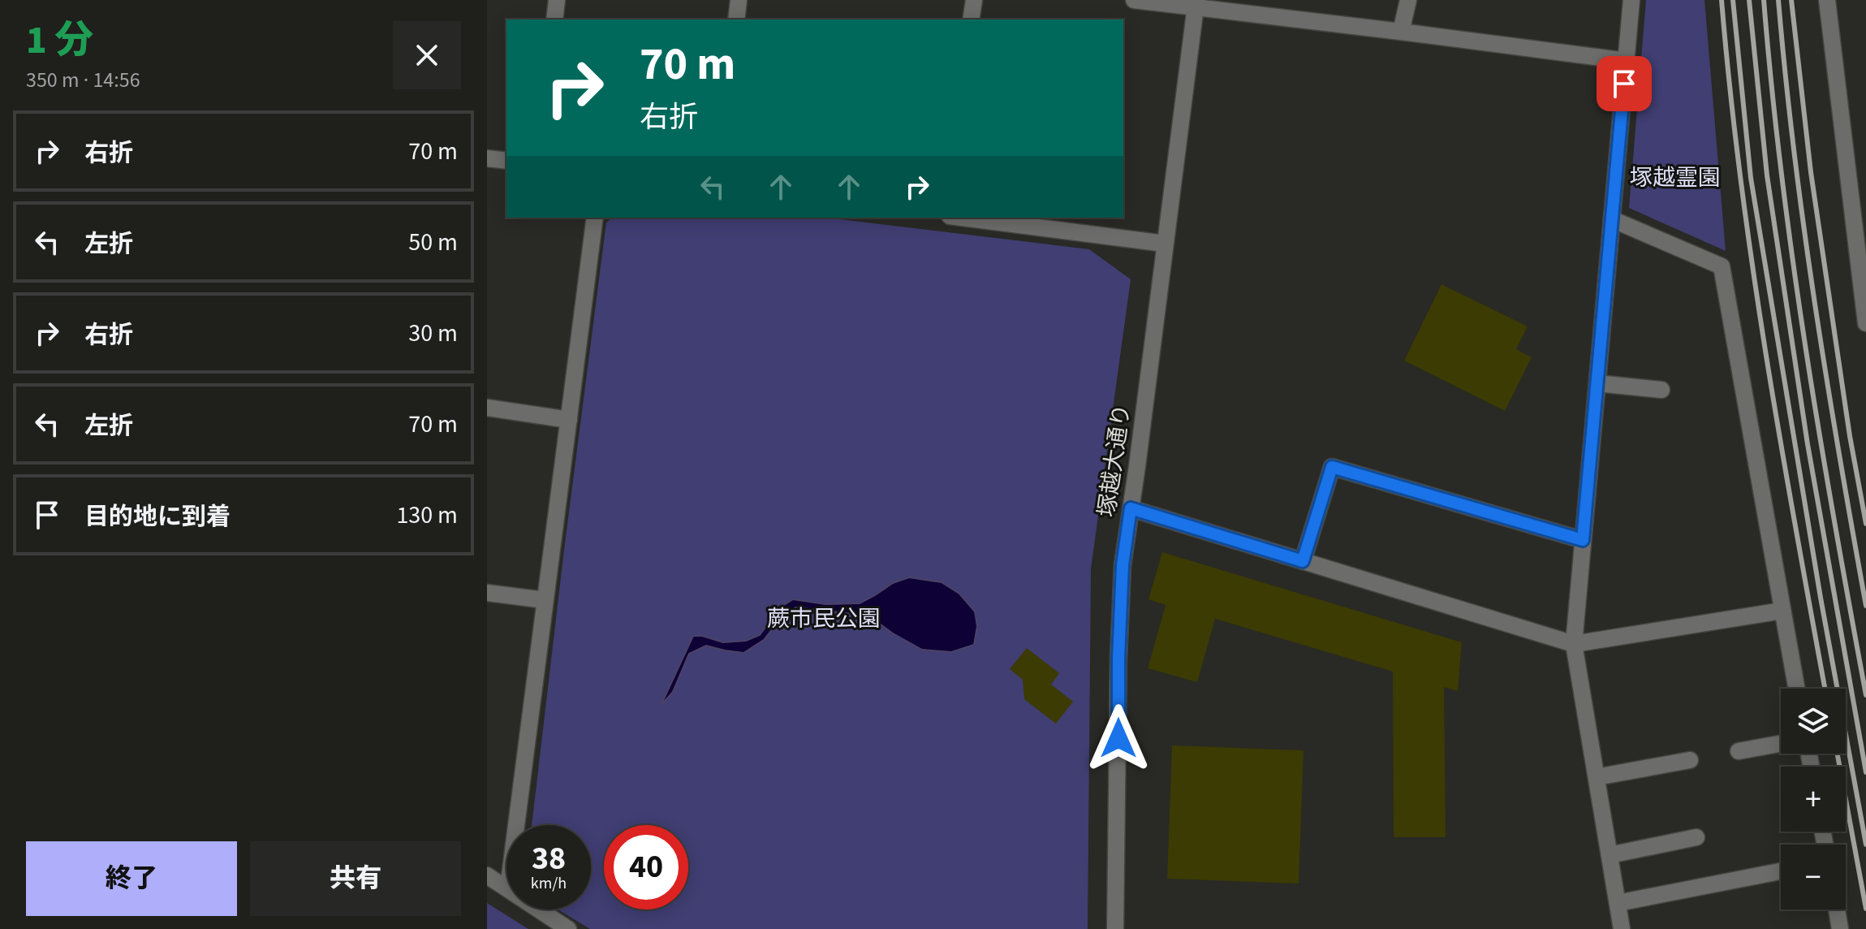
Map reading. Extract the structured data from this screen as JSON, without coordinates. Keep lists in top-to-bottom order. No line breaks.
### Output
{"streets":{"street":["塚越大通り"]},"parks":["塚越霊園","蕨市民公園"],"page":{"heading":["1 分","350 m · 14:56"],"turn":["70 m","右折"],"list":[{"name":"右折","value":"70 m"},{"name":"左折","value":"50 m"},{"name":"右折","value":"30 m"},{"name":"左折","value":"70 m"},{"name":"目的地に到着","value":"130 m"}],"map_buttons":["+","−"],"speed":"38 km/h","limit":"40","buttons":["終了","共有"]}}
